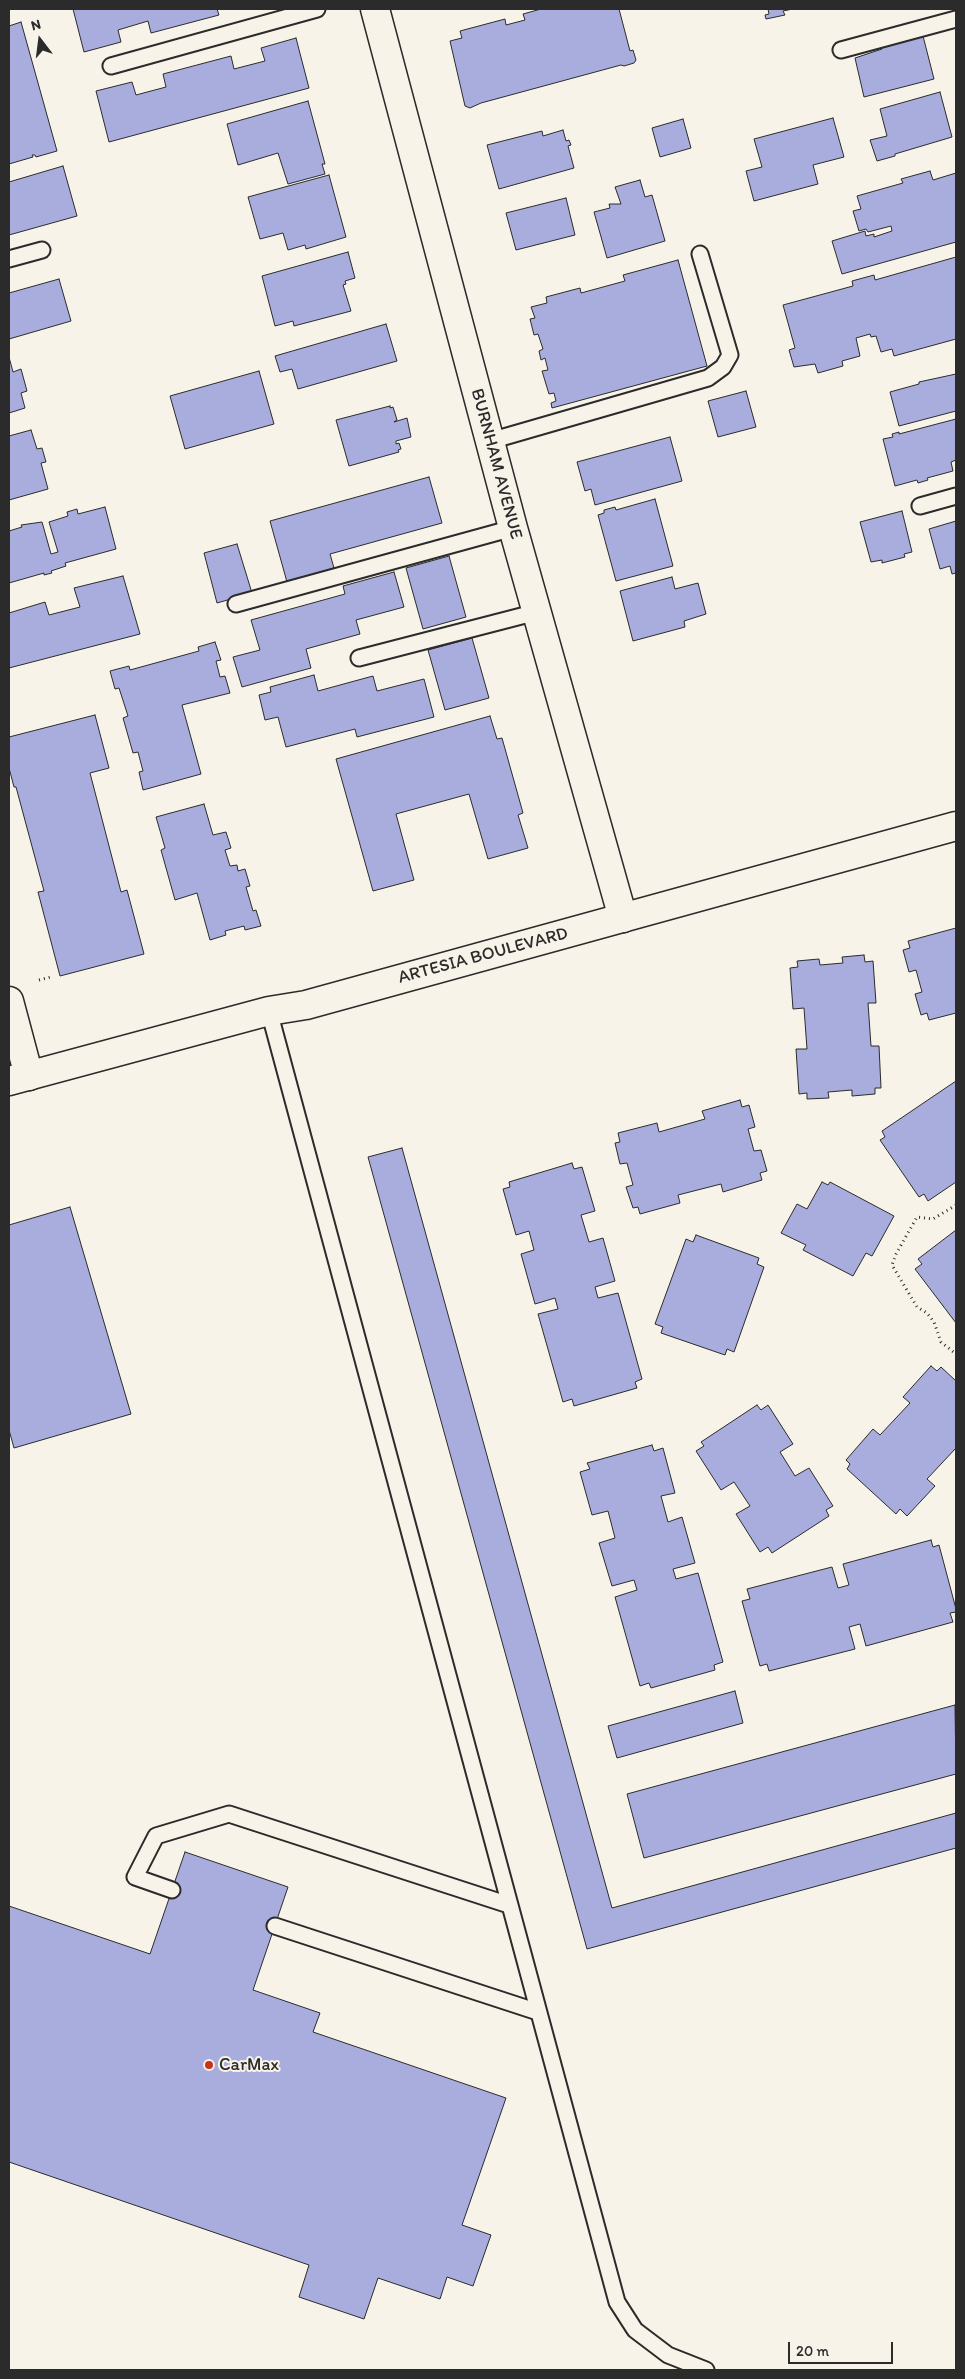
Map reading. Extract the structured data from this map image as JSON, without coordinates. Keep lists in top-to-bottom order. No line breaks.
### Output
{"streets":{"street":["BURNHAM AVENUE","ARTESIA BOULEVARD"]},"crossings":[["BURNHAM AVENUE","ARTESIA BOULEVARD"]],"places":["CarMax"],"scale_bar":"20 m","north":"top"}
